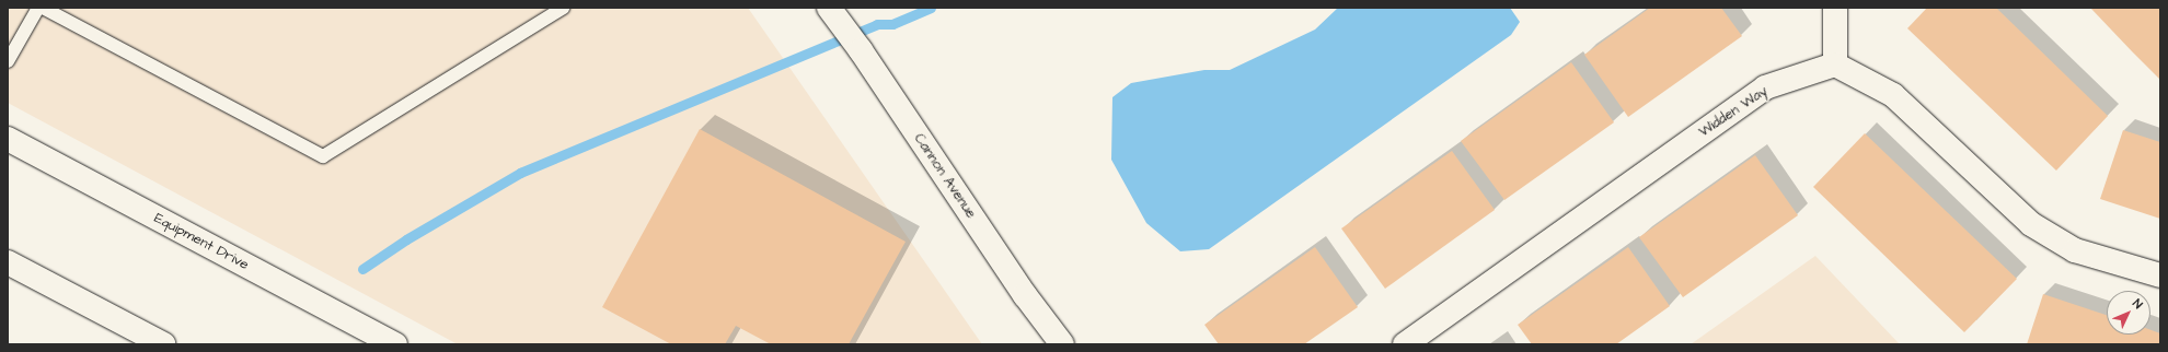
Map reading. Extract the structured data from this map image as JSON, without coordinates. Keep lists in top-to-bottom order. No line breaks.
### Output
{"streets":{"main road":["Widden Way","Cannon Avenue","Equipment Drive"]},"north":"top right"}
